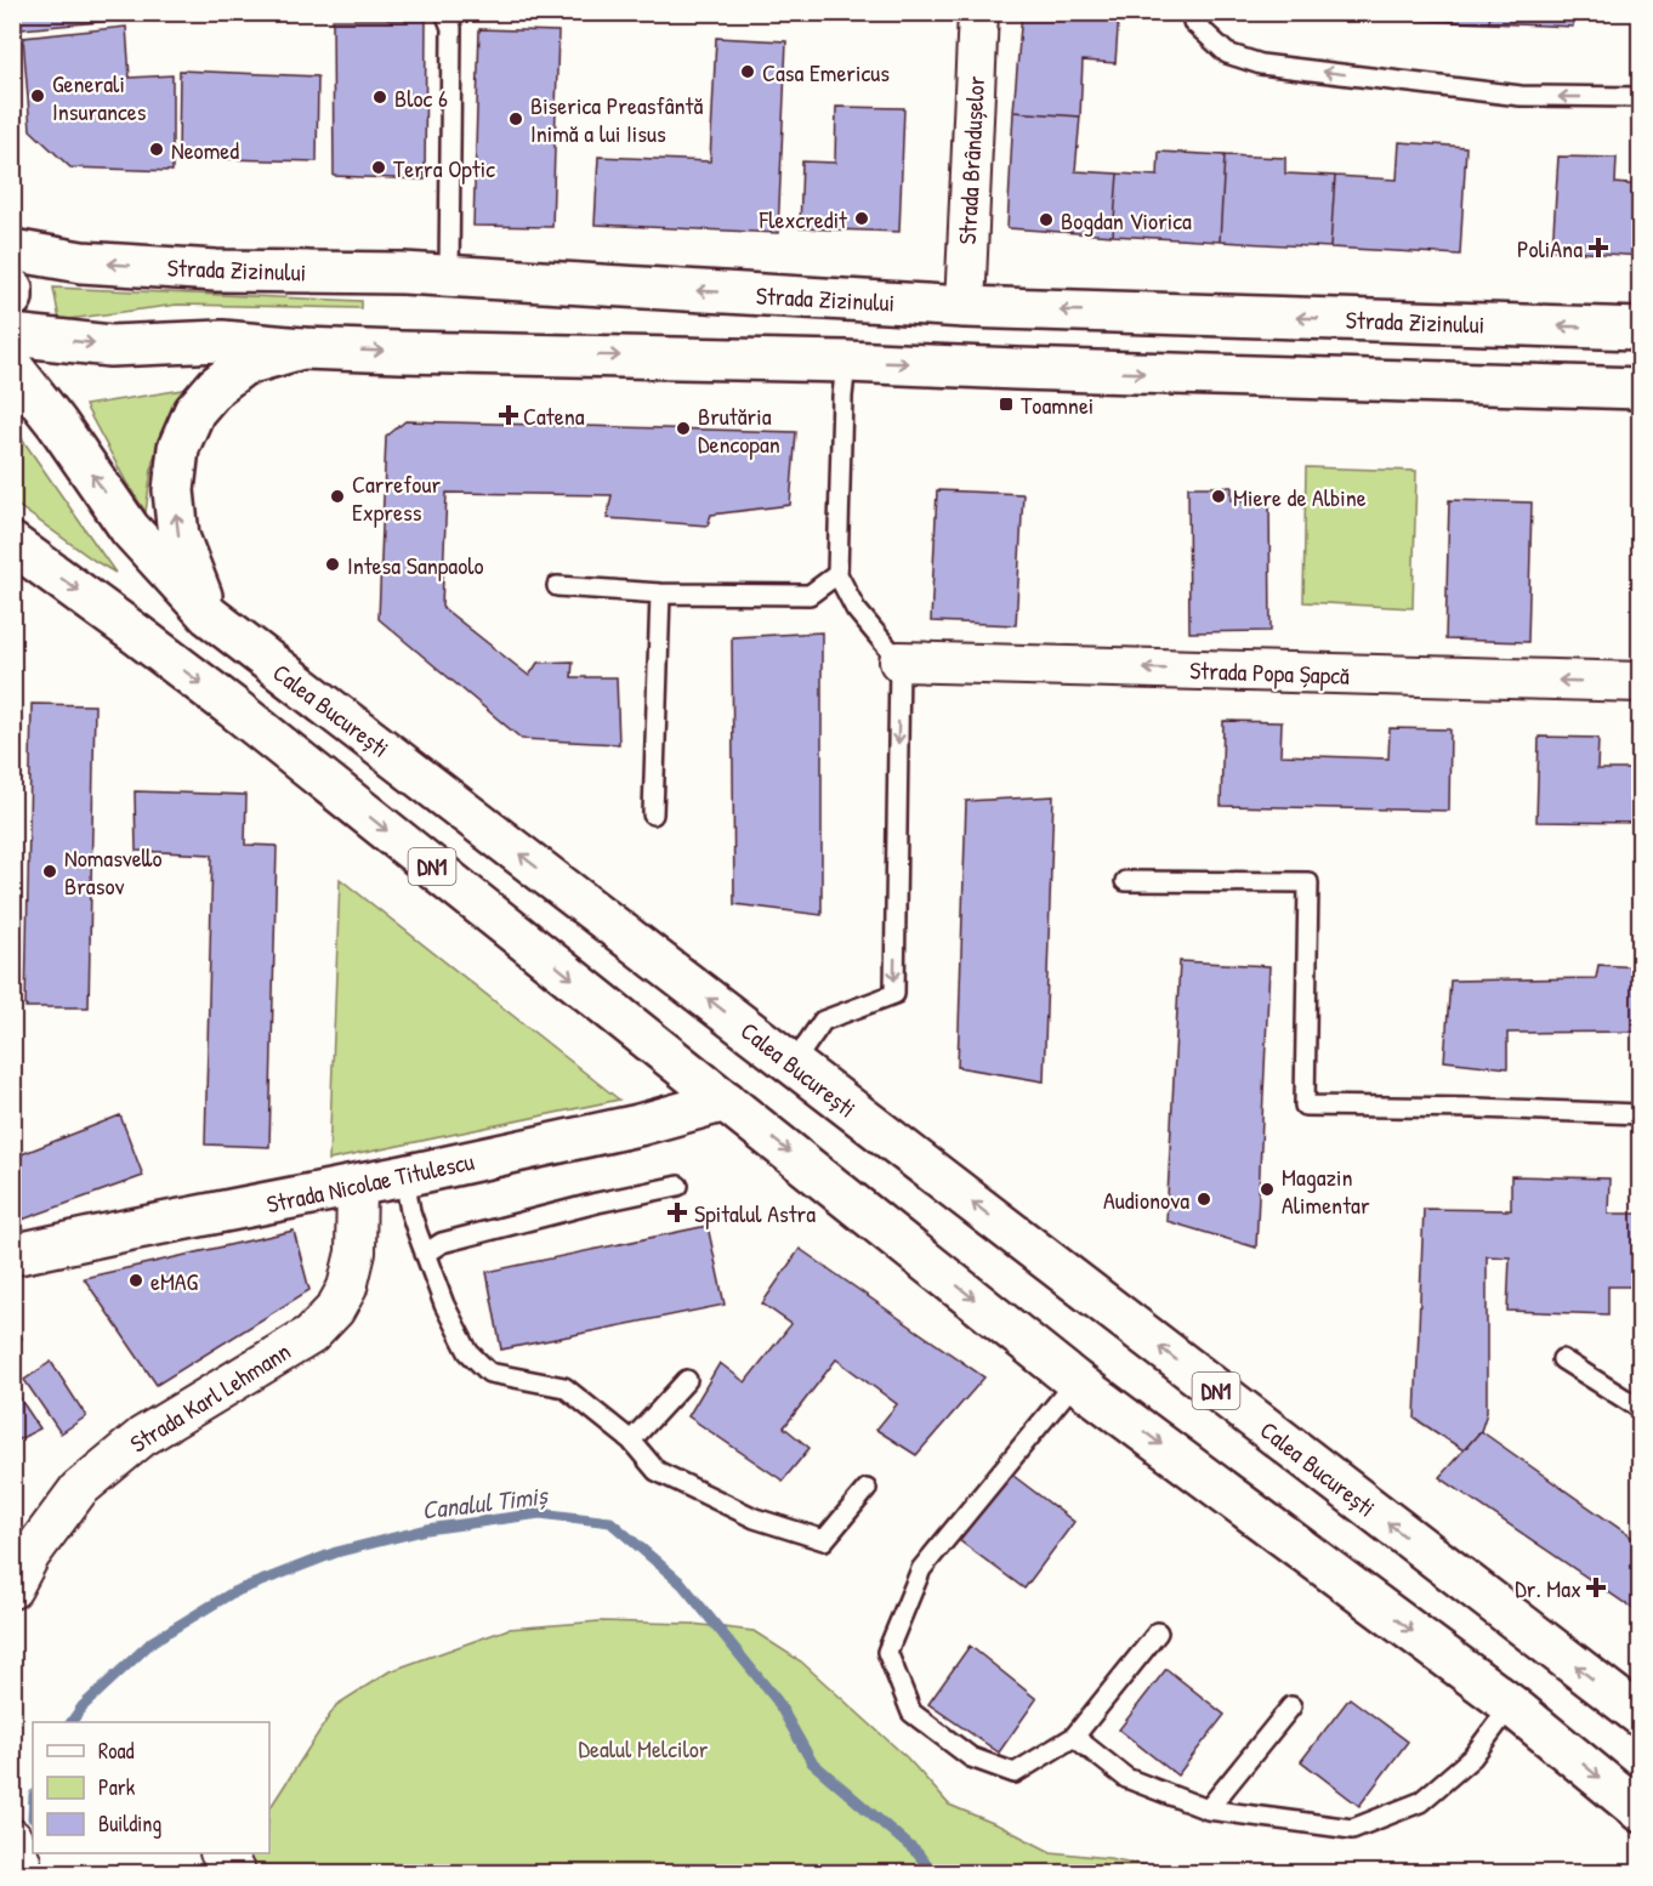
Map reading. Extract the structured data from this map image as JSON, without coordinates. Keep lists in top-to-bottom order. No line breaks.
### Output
{"streets":{"main road":["Strada Zizinului","Calea București","DN1","Strada Nicolae Titulescu"],"street":["Strada Brândușelor","Strada Popa Șapcă","Strada Karl Lehmann"]},"crossings":[["Strada Brândușelor","Strada Zizinului"],["DN1","Strada Nicolae Titulescu"],["Strada Nicolae Titulescu","Strada Karl Lehmann"]],"one_way":["Strada Popa Șapcă"],"water":["Canalul Timiș"],"parks":["Dealul Melcilor"],"places":{"other":["Casa Emericus","Generali Insurances","Bloc 6","Biserica Preasfântă Inimă a lui Iisus","Neomed","Terra Optic","Flexcredit","Bogdan Viorica","Brutăria Dencopan","Carrefour Express","Miere de Albine","Intesa Sanpaolo","Nomasvello Brasov","Magazin Alimentar","Audionova","eMAG"],"health":["PoliAna","Catena","Spitalul Astra","Dr. Max"],"transit":["Toamnei"]},"legend":["Road","Park","Building"]}
